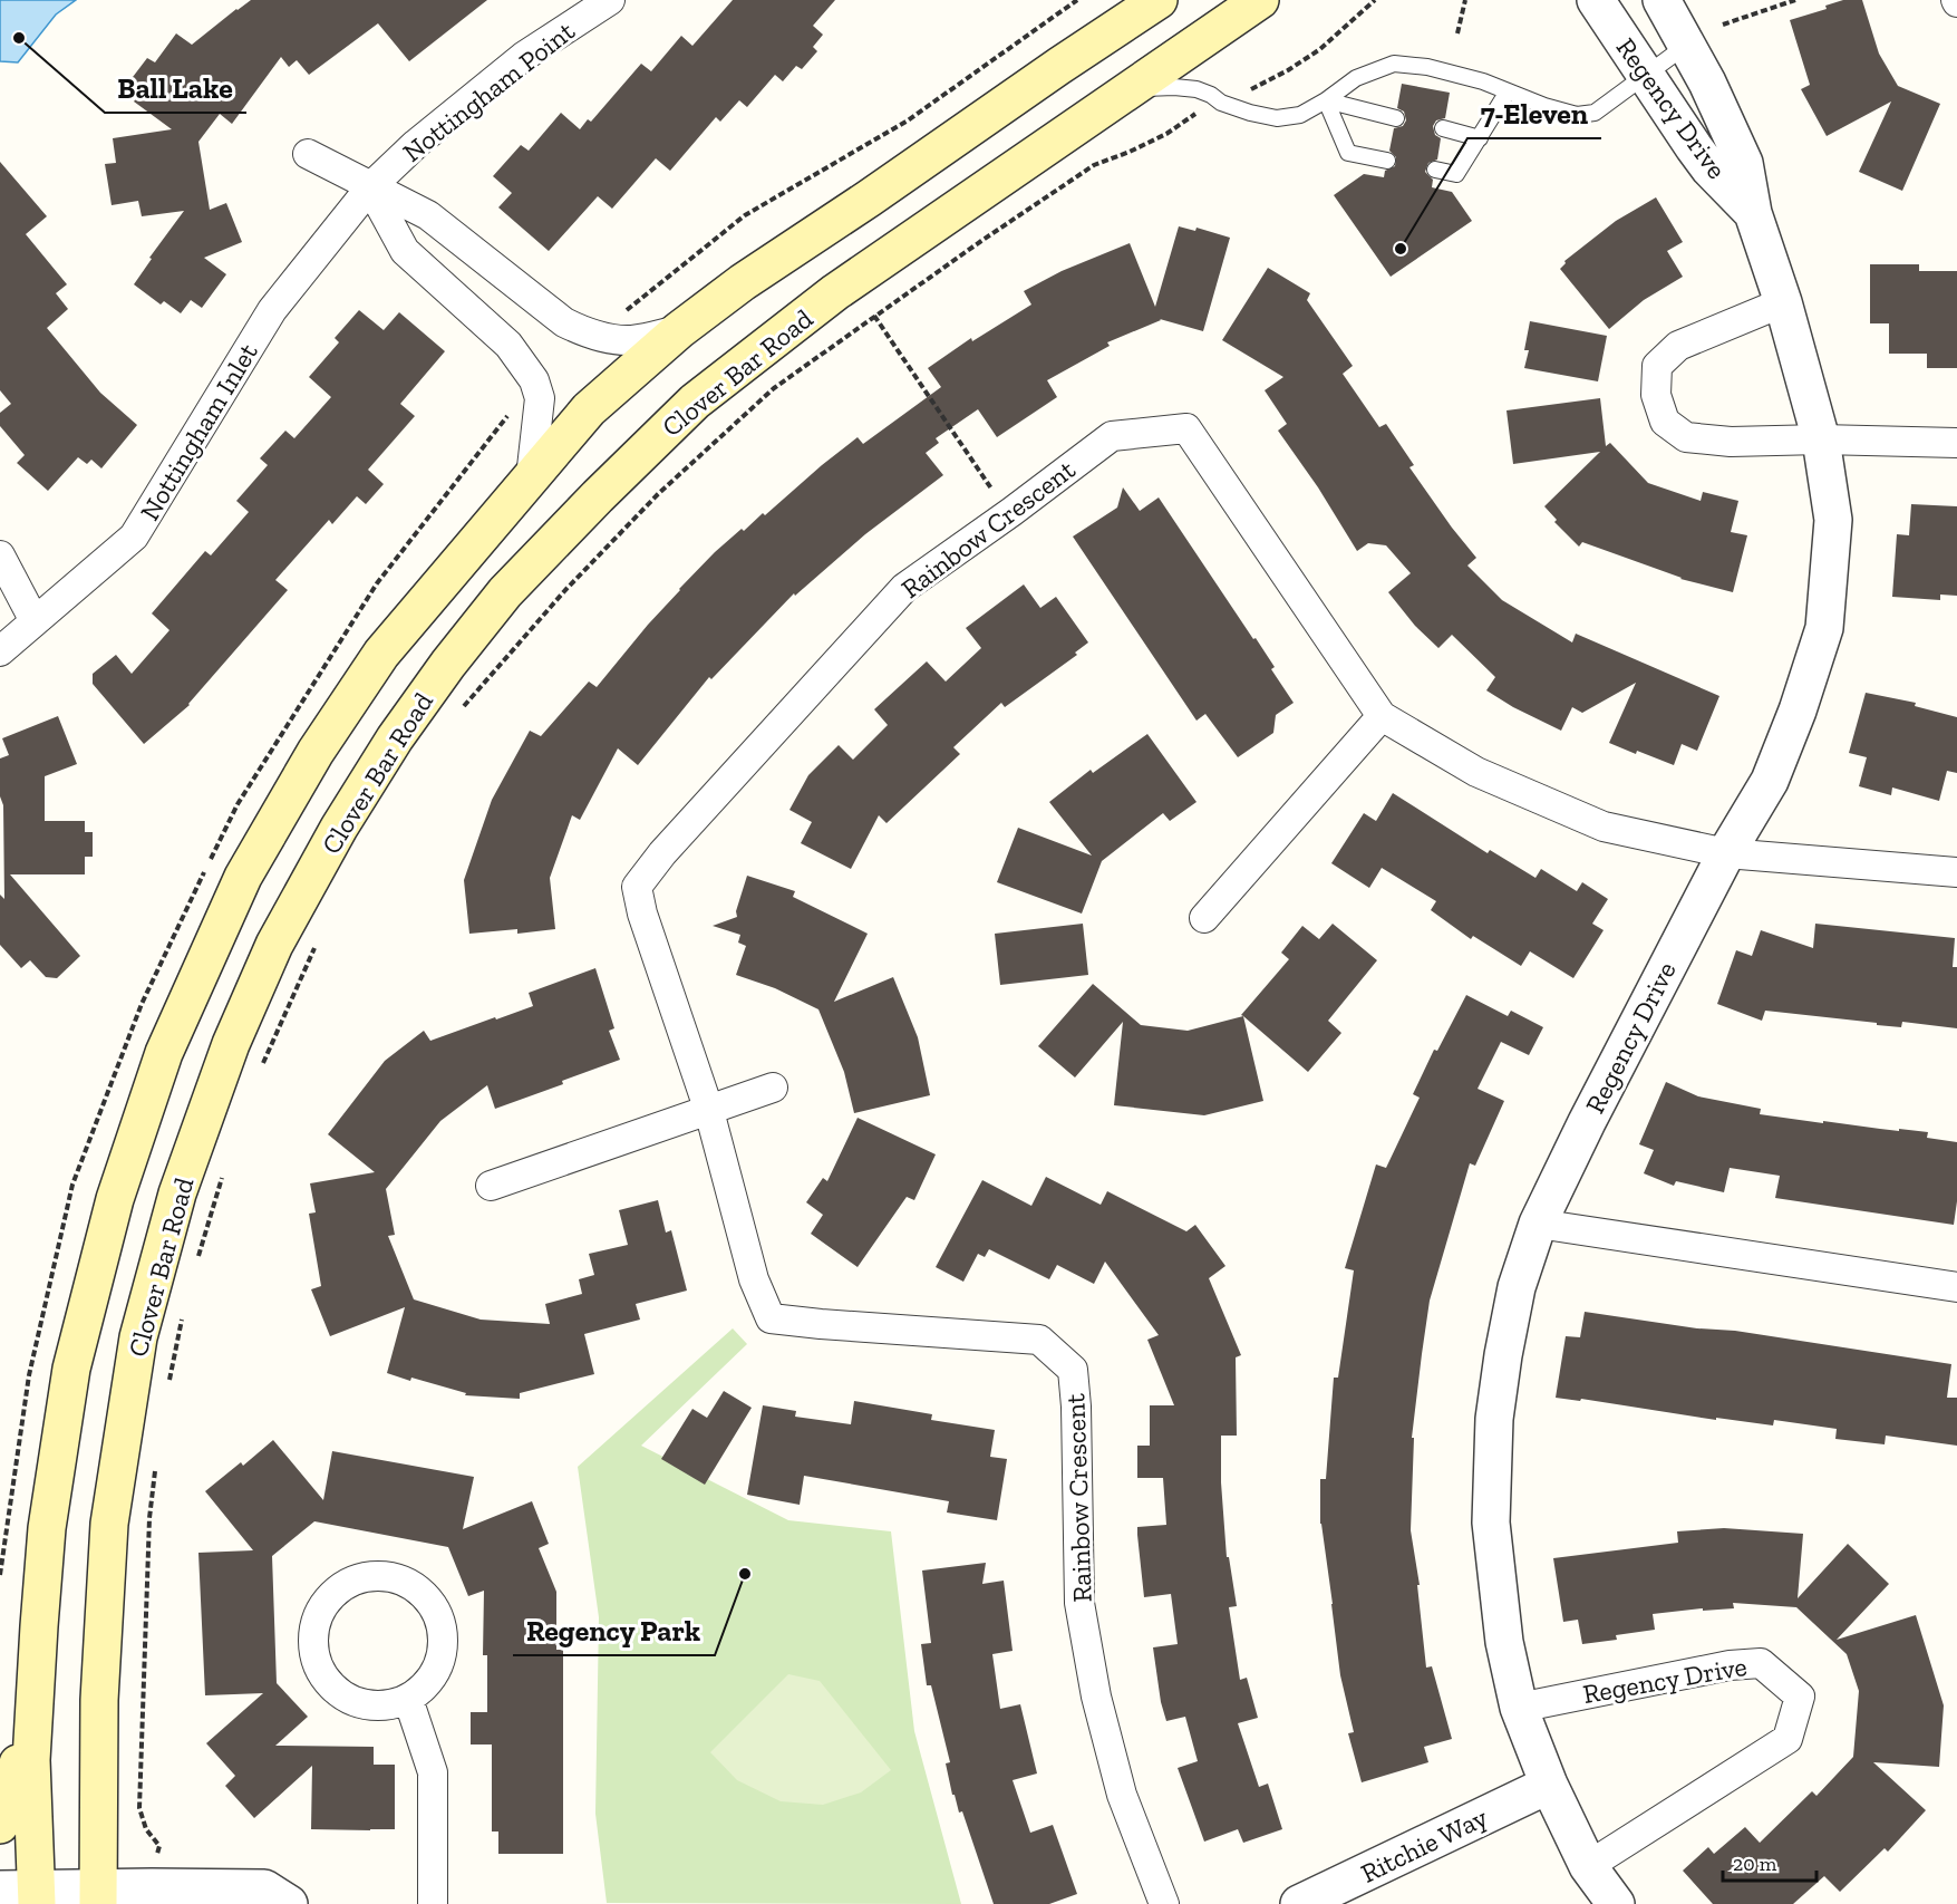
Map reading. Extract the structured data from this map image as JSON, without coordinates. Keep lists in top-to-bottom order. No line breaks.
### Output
{"streets":{"main road":["Clover Bar Road"],"street":["Nottingham Point","Regency Drive","Nottingham Inlet","Rainbow Crescent","Ritchie Way"]},"crossings":[["Nottingham Point","Nottingham Inlet"],["Regency Drive","Rainbow Crescent"],["Regency Drive","Ritchie Way"]],"places":["Ball Lake","7-Eleven","Regency Park"],"scale_bar":"20 m"}
